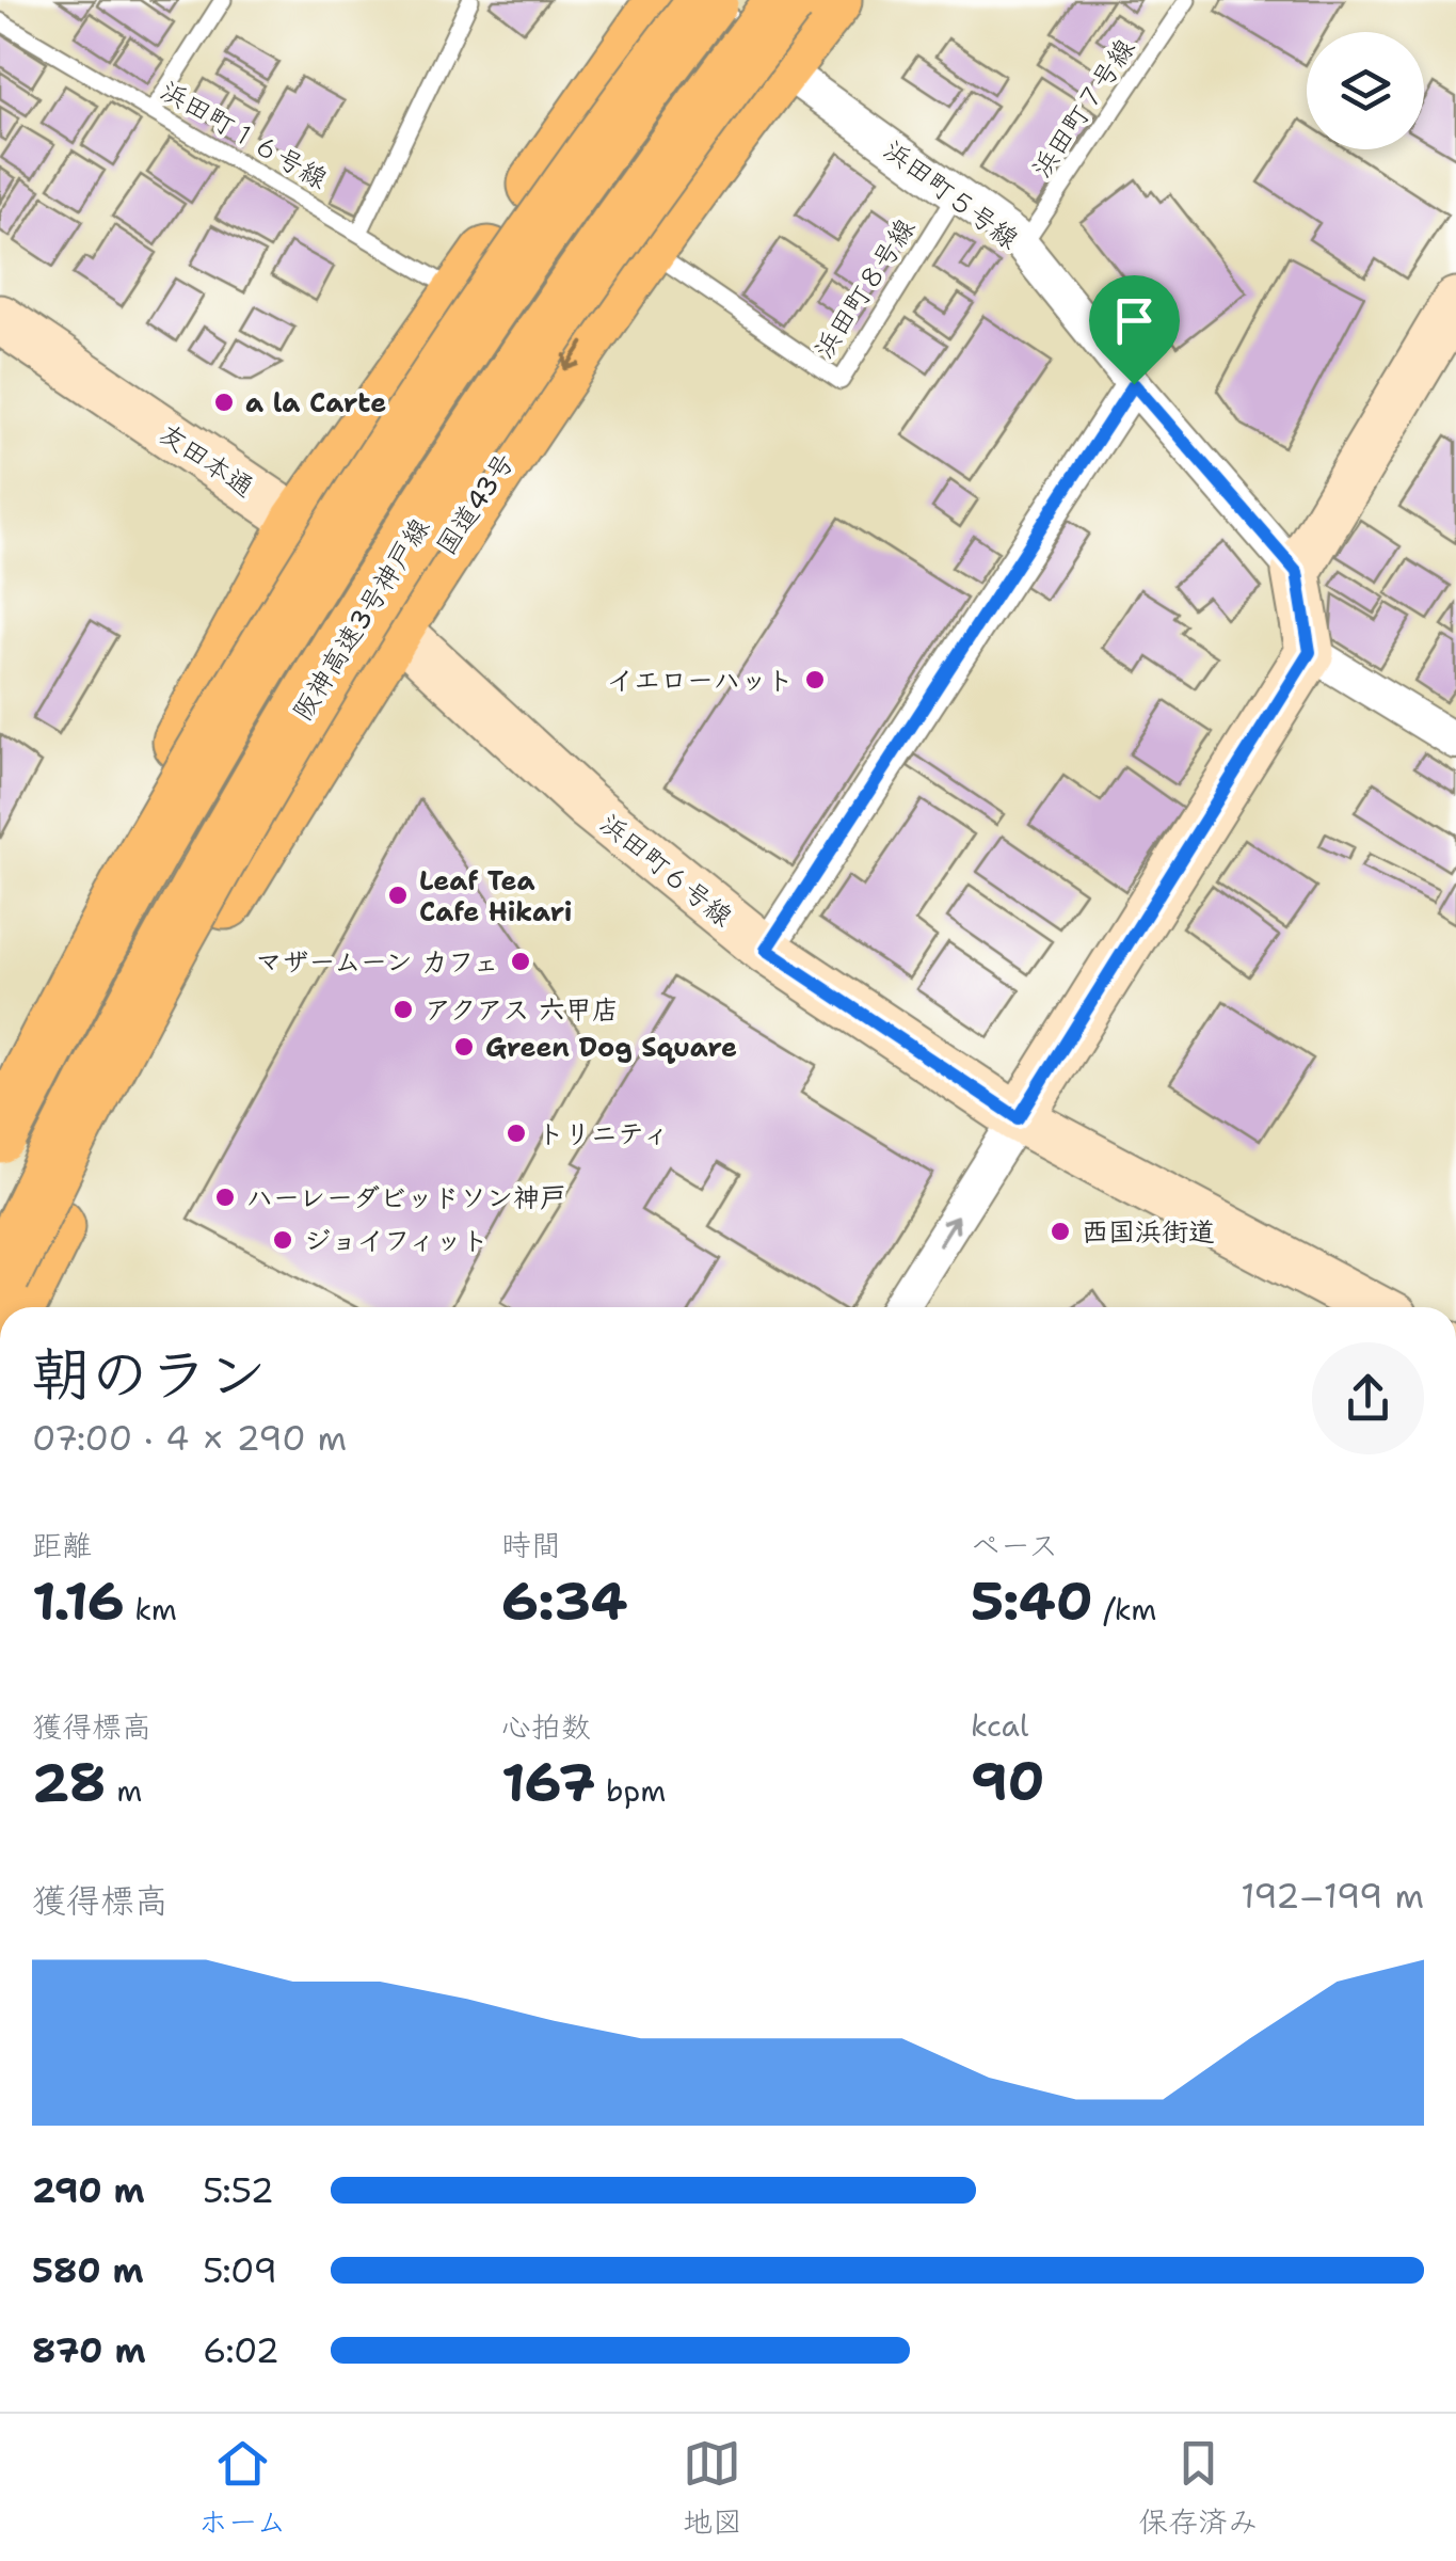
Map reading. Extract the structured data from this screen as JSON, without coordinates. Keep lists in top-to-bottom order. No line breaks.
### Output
{"streets":{"highway":["国道43号","阪神高速3号神戸線"],"street":["浜田町５号線","友田本通","浜田町６号線"],"lane":["浜田町７号線","浜田町１６号線","浜田町８号線"]},"crossings":[["浜田町７号線","浜田町５号線"],["浜田町５号線","浜田町８号線"],["浜田町５号線","国道43号"],["浜田町８号線","国道43号"],["友田本通","国道43号"],["友田本通","浜田町６号線"],["国道43号","浜田町６号線"]],"places":["a la Carte","イエローハット","Leaf Tea Cafe Hikari","マザームーン カフェ","アクアス 六甲店","Green Dog Square","トリニティ","ハーレーダビッドソン神戸","西国浜街道","ジョイフィット"],"page":{"heading":["朝のラン","07:00 · 4 × 290 m"],"stats":[["距離","1.16 km"],["時間","6:34"],["ペース","5:40 /km"],["獲得標高","28 m"],["心拍数","167 bpm"],["kcal","90"]],"chart":["獲得標高","192–199 m"],"list":[{"name":"290 m","note":"5:52"},{"name":"580 m","note":"5:09"},{"name":"870 m","note":"6:02"}],"tabs":["ホーム","地図","保存済み"]}}
